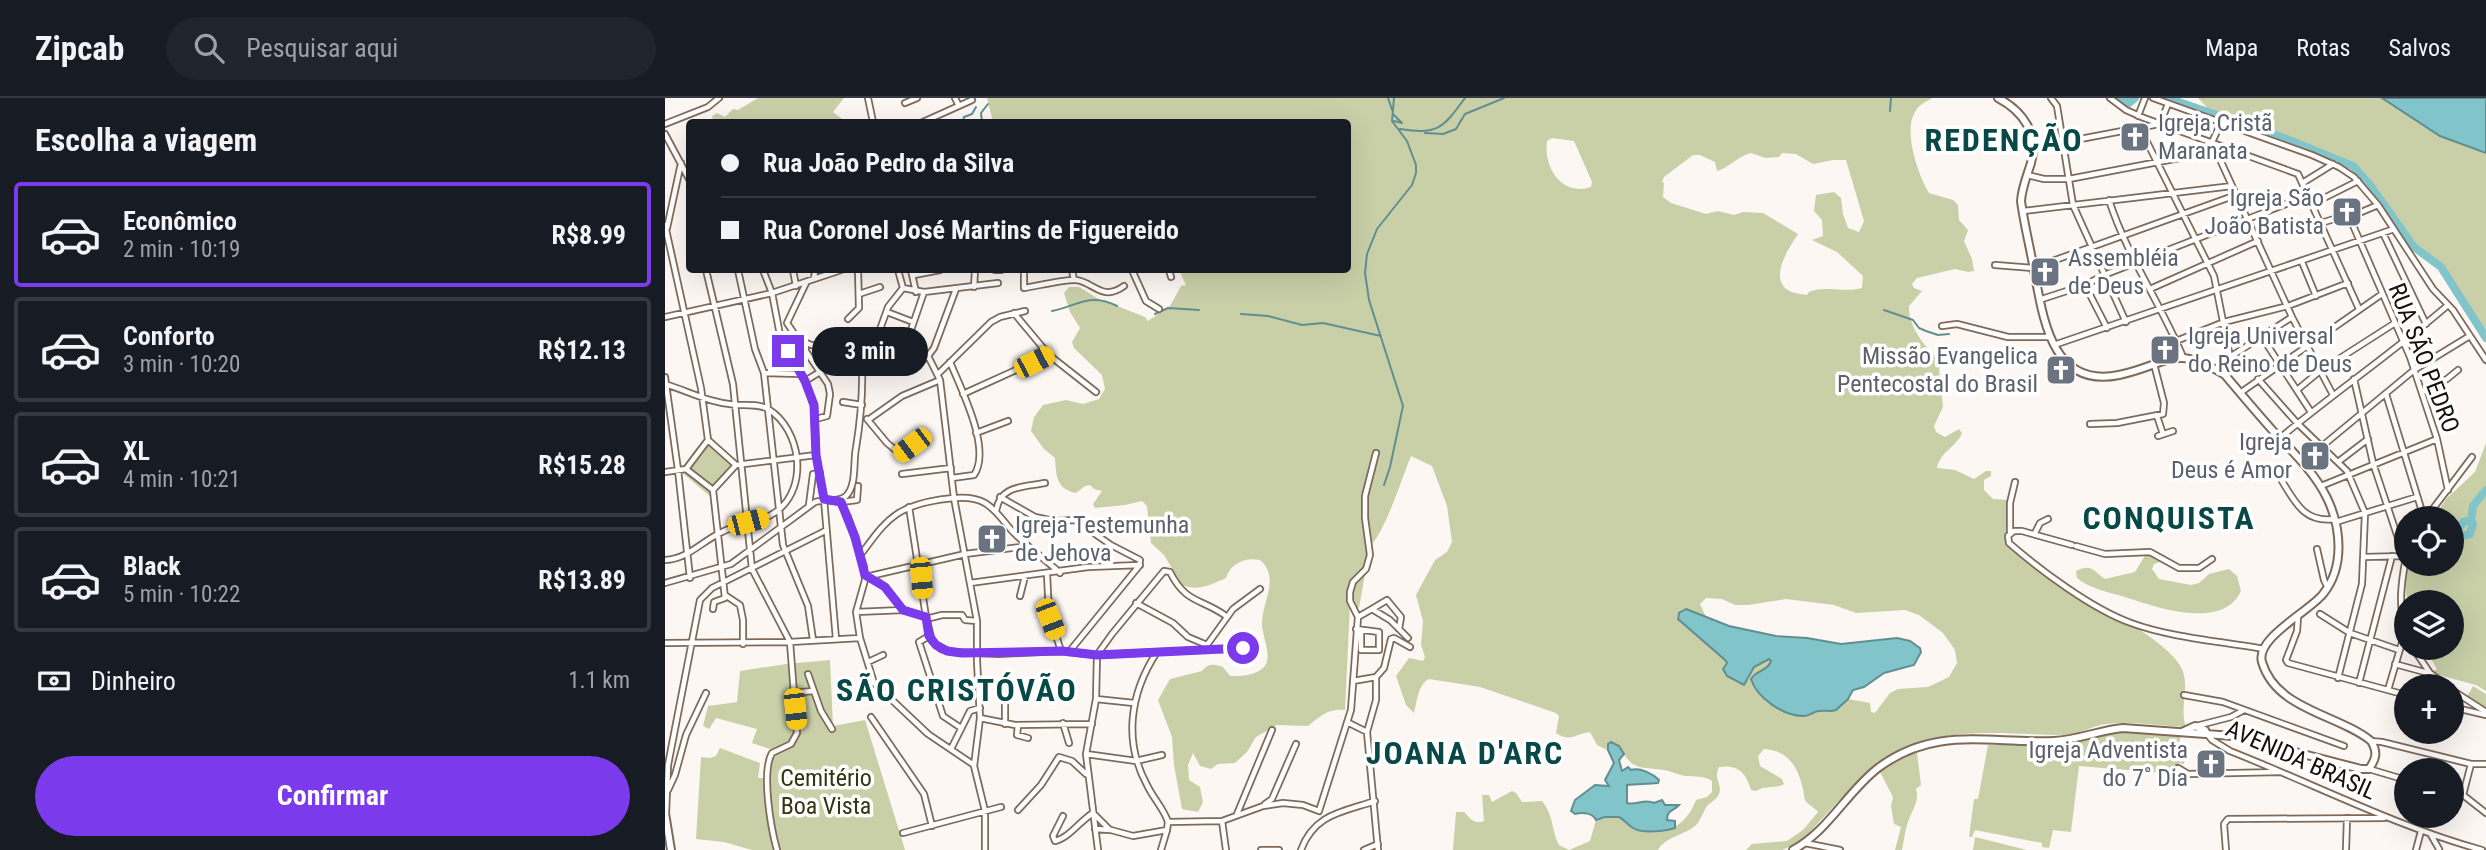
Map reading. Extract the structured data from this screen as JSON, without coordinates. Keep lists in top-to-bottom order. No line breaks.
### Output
{"streets":{"street":["RUA SÃO PEDRO","AVENIDA BRASIL"]},"districts":["REDENÇÃO","CONQUISTA","SÃO CRISTÓVÃO","JOANA D'ARC"],"parks":["Cemitério Boa Vista"],"places":{"church":["Igreja Cristã Maranata","Igreja São João Batista","Assembléia de Deus","Igreja Universal do Reino de Deus","Missão Evangelica Pentecostal do Brasil","Igreja Deus é Amor","Igreja Testemunha de Jehova","Igreja Adventista do 7˚ Dia"]},"page":{"header":"Zipcab","search":"Pesquisar aqui","nav":["Mapa","Rotas","Salvos"],"heading":"Escolha a viagem","banner":["Rua João Pedro da Silva","Rua Coronel José Martins de Figuereido"],"list":[{"name":"Econômico","note":"2 min · 10:19","value":"R$8.99"},{"name":"Conforto","note":"3 min · 10:20","value":"R$12.13"},{"name":"XL","note":"4 min · 10:21","value":"R$15.28"},{"name":"Black","note":"5 min · 10:22","value":"R$13.89"}],"bubble":"3 min","map_buttons":["+","−"],"pay":["Dinheiro","1.1 km"],"buttons":"Confirmar"}}
